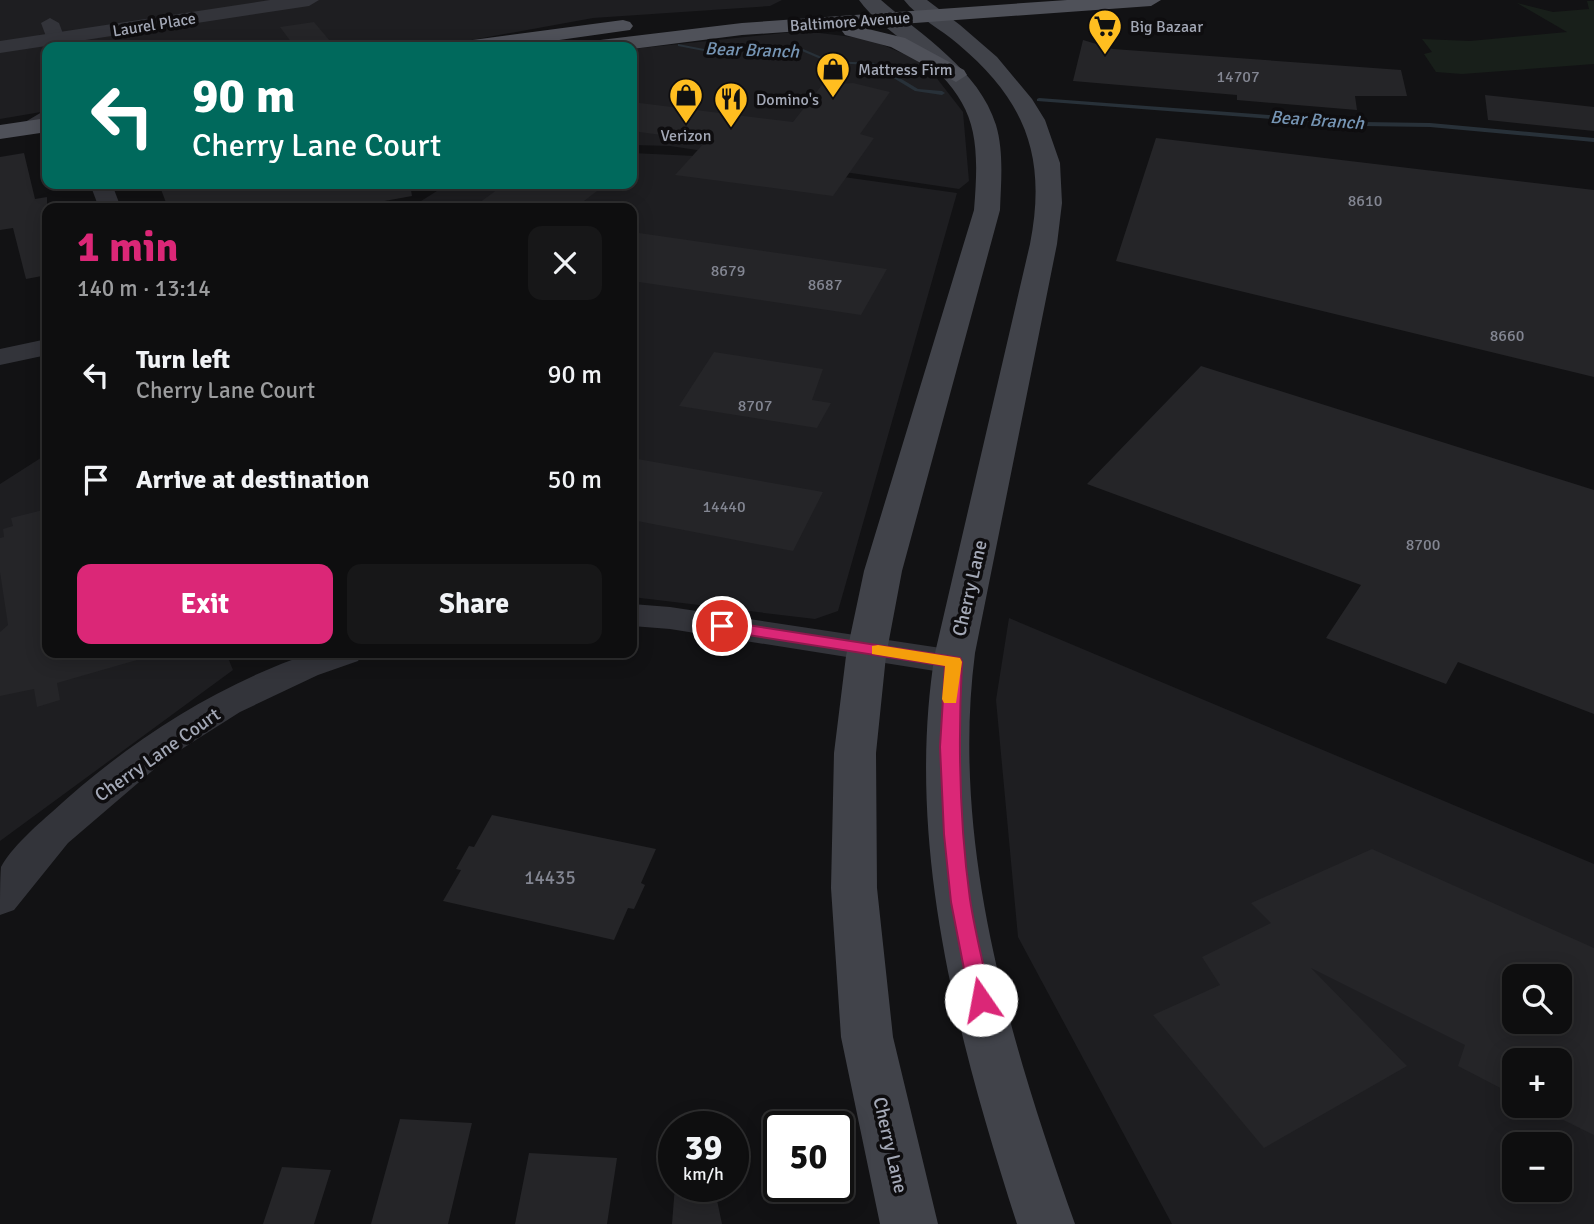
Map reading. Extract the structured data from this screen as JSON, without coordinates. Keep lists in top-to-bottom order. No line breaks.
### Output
{"streets":{"main road":["Baltimore Avenue","Cherry Lane"],"street":["Laurel Place","Cherry Lane Court"]},"crossings":[["Baltimore Avenue","Cherry Lane"]],"water":["Bear Branch"],"places":{"supermarket":["Big Bazaar"],"shop":["Mattress Firm","Verizon"],"restaurant":["Domino's"]},"house_numbers":["14707","8610","8679","8687","8660","8707","14440","8700","14435"],"page":{"turn":["90 m","Cherry Lane Court"],"heading":["1 min","140 m · 13:14"],"list":[{"name":"Turn left","note":"Cherry Lane Court","value":"90 m"},{"name":"Arrive at destination","value":"50 m"}],"buttons":["Exit","Share"],"map_buttons":["+","−"],"speed":"39 km/h","limit":"50"}}
